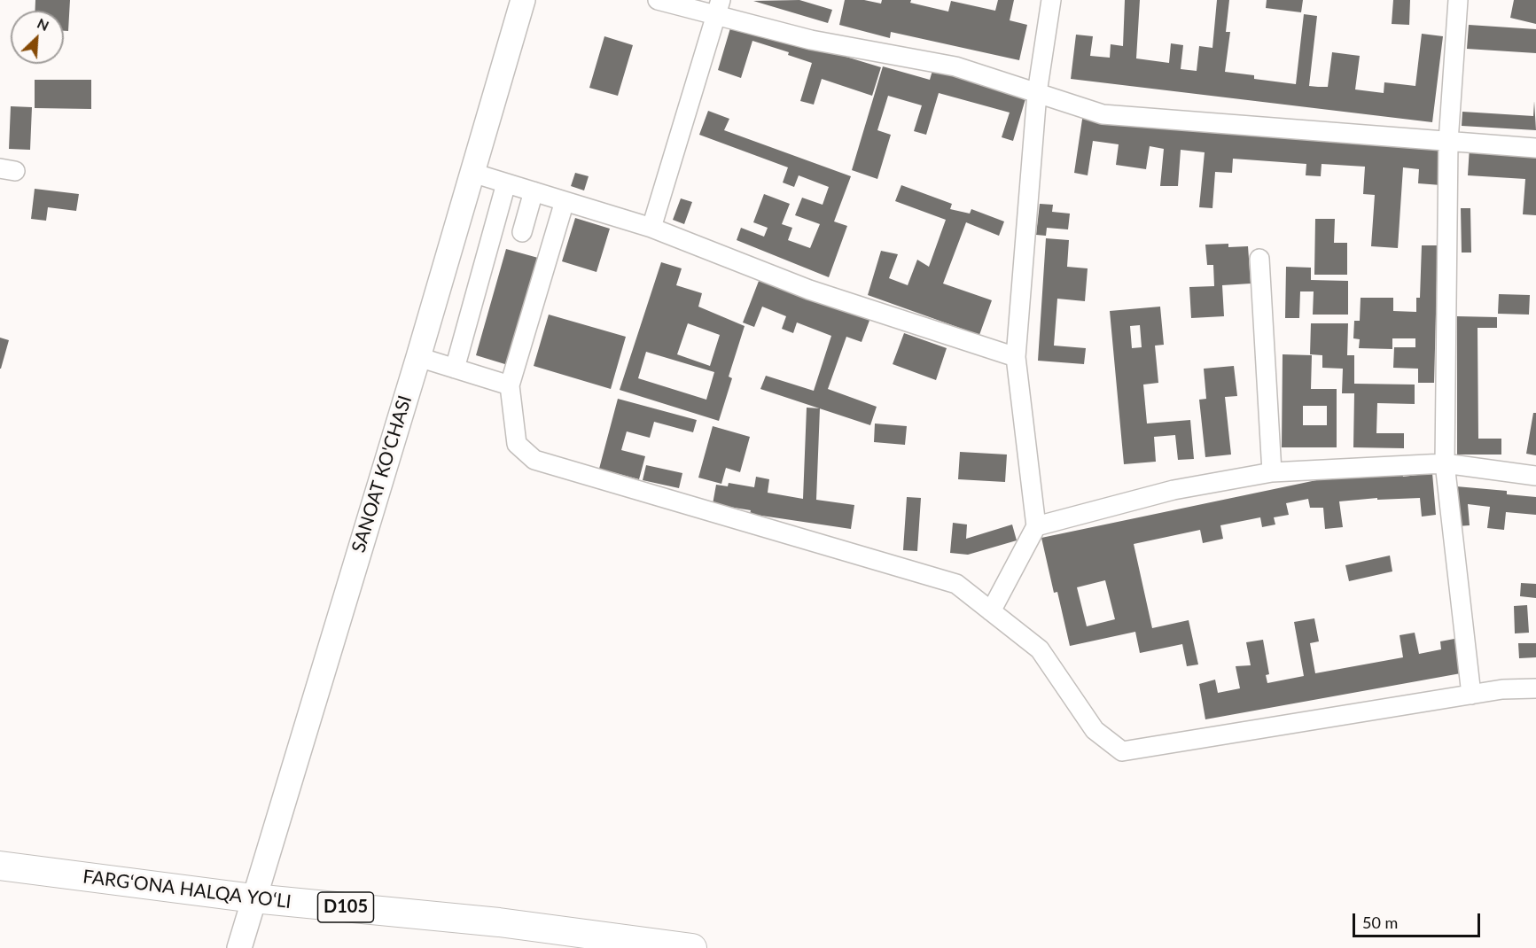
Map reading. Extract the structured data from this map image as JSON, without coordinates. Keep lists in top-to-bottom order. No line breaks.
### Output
{"streets":{"highway":["FARG‘ONA HALQA YO‘LI","D105"],"main road":["SANOAT KO'CHASI"]},"crossings":[["SANOAT KO'CHASI","FARG‘ONA HALQA YO‘LI"]],"scale_bar":"50 m","north":"top right"}
